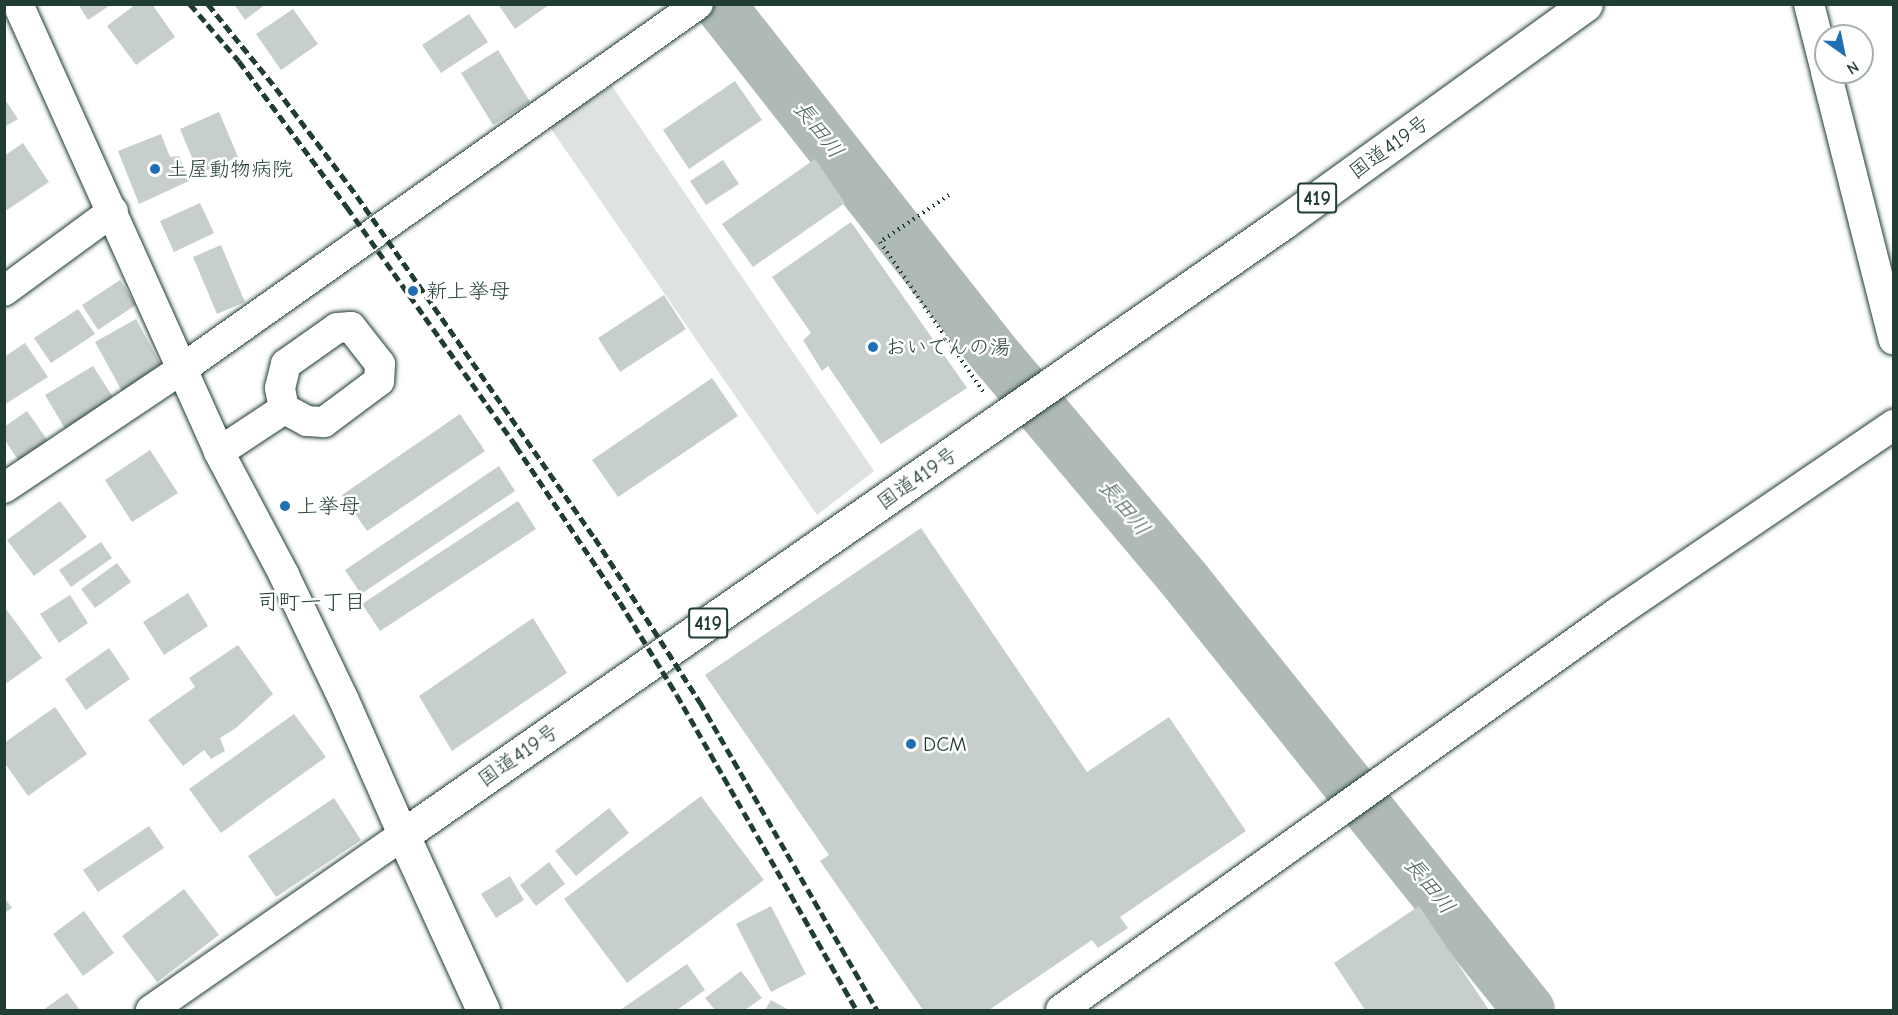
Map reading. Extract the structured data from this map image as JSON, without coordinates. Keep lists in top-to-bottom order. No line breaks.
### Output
{"streets":{"highway":["国道419号","419"]},"districts":["司町一丁目"],"water":["長田川"],"places":["土屋動物病院","新上挙母","おいでんの湯","上挙母","DCM"],"north":"bottom right"}
